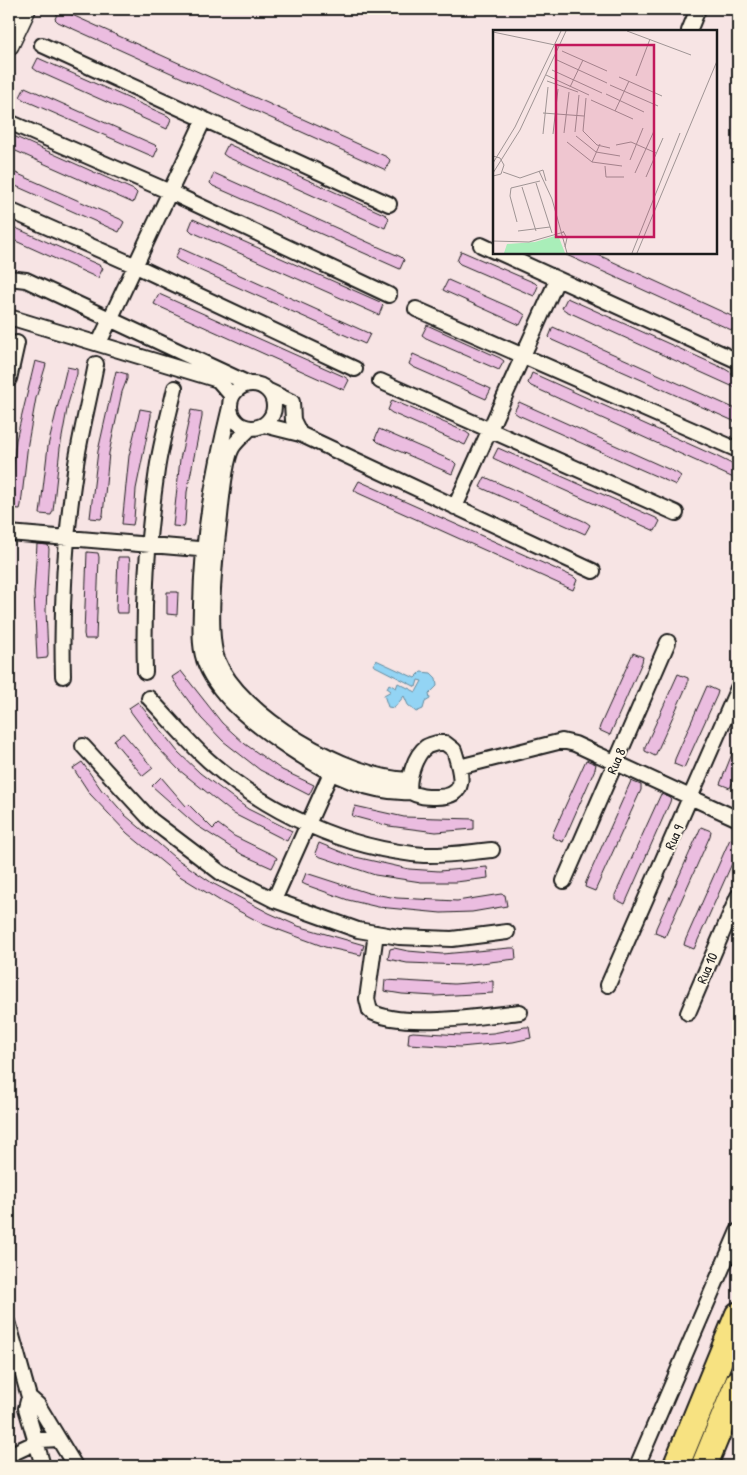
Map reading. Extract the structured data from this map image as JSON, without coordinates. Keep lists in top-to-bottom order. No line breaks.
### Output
{"streets":{"street":["Rua 8","Rua 9","Rua 10"]}}
